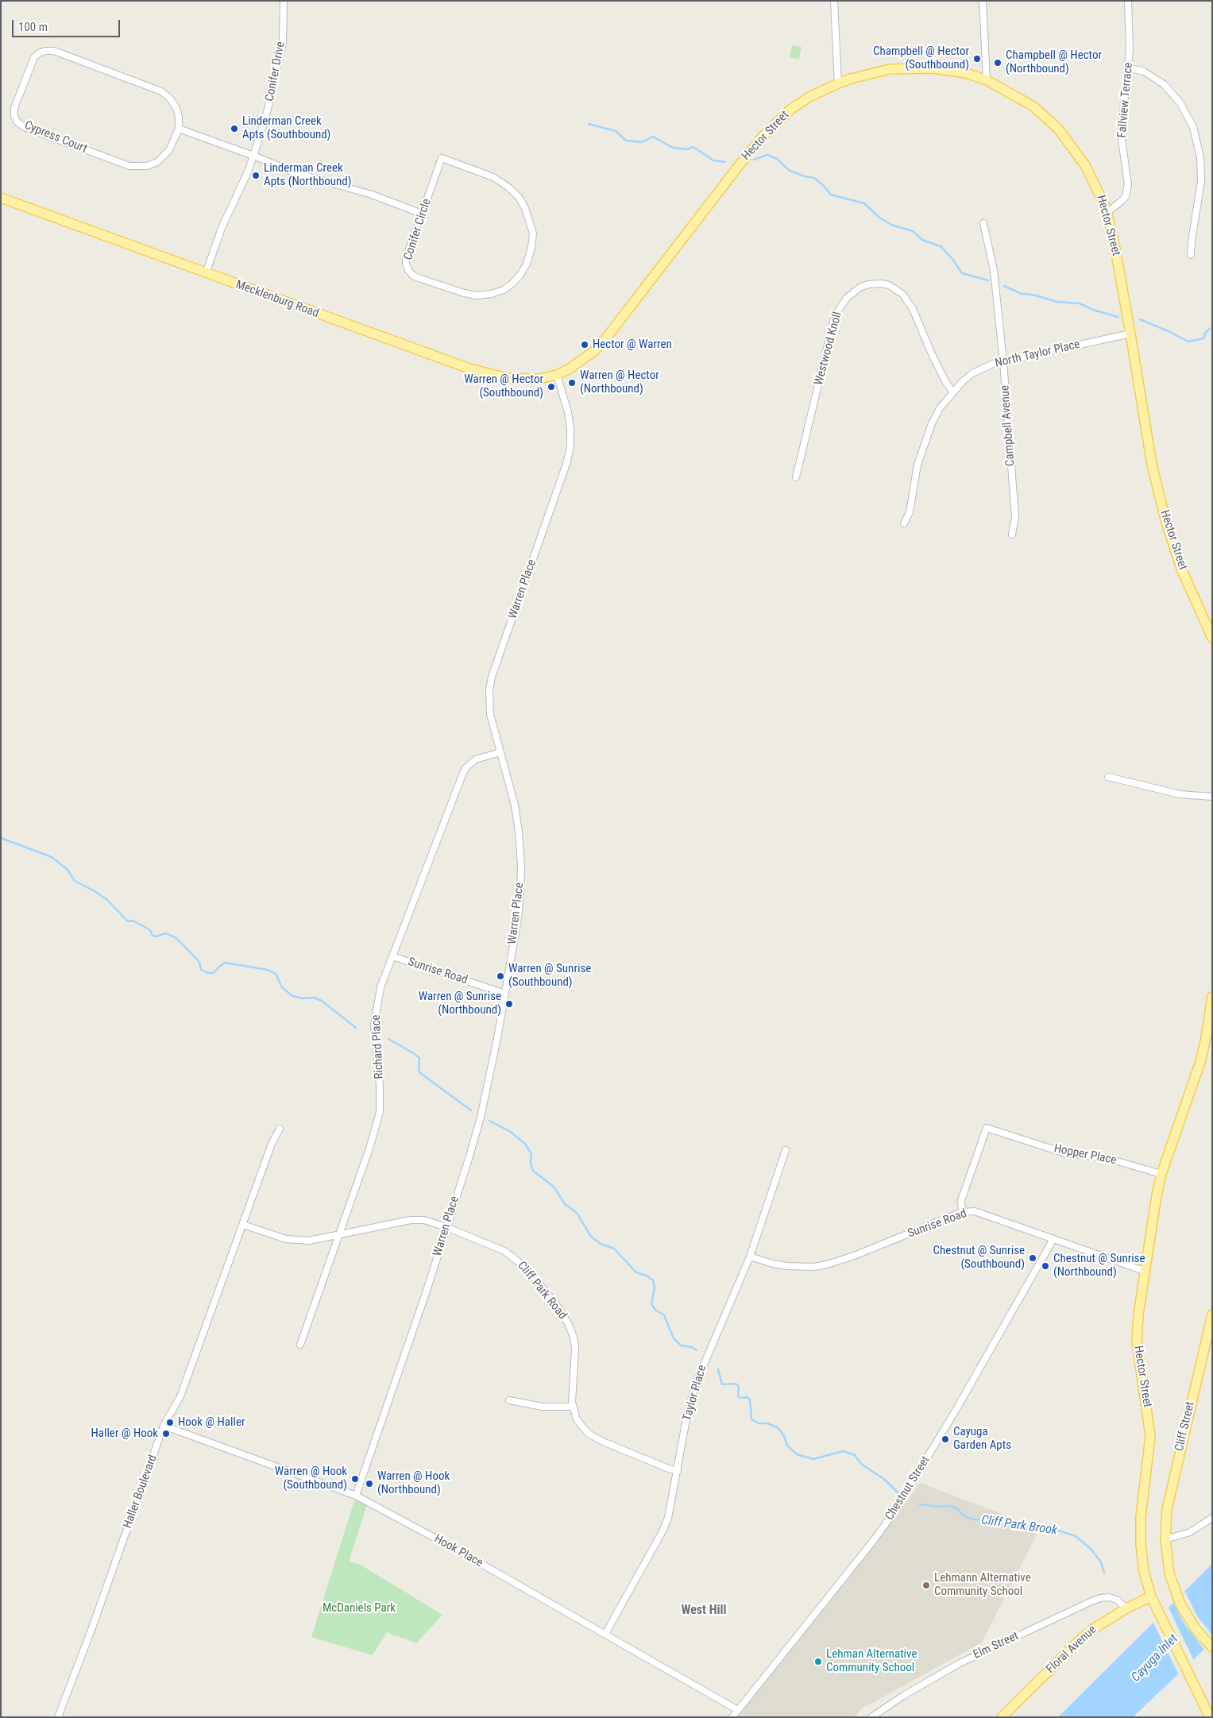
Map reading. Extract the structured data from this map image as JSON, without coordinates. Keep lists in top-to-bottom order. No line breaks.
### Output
{"streets":{"main road":["Hector Street","Mecklenburg Road","Cliff Street","Floral Avenue"],"street":["Conifer Drive","Fallview Terrace","Cypress Court","Conifer Circle","Westwood Knoll","North Taylor Place","Campbell Avenue","Warren Place","Sunrise Road","Richard Place","Hopper Place","Cliff Park Road","Taylor Place","Chestnut Street","Haller Boulevard","Hook Place","Elm Street"]},"crossings":[["Conifer Drive","Mecklenburg Road"],["Fallview Terrace","Hector Street"],["Hector Street","Mecklenburg Road"],["Hector Street","North Taylor Place"],["Hector Street","Warren Place"],["Hector Street","Sunrise Road"],["Hector Street","Hopper Place"],["Hector Street","Floral Avenue"],["Mecklenburg Road","Warren Place"],["Westwood Knoll","North Taylor Place"],["North Taylor Place","Campbell Avenue"],["Warren Place","Sunrise Road"],["Warren Place","Richard Place"],["Warren Place","Cliff Park Road"],["Warren Place","Hook Place"],["Sunrise Road","Richard Place"],["Sunrise Road","Hopper Place"],["Sunrise Road","Taylor Place"],["Sunrise Road","Chestnut Street"],["Richard Place","Cliff Park Road"],["Cliff Park Road","Taylor Place"],["Cliff Park Road","Haller Boulevard"],["Taylor Place","Hook Place"],["Chestnut Street","Hook Place"],["Haller Boulevard","Hook Place"],["Elm Street","Floral Avenue"]],"districts":["West Hill"],"water":["Cliff Park Brook","Cayuga Inlet"],"parks":["McDaniels Park"],"places":["Champbell @ Hector (Southbound)","Champbell @ Hector (Northbound)","Linderman Creek Apts (Southbound)","Linderman Creek Apts (Northbound)","Hector @ Warren","Warren @ Hector (Northbound)","Warren @ Hector (Southbound)","Warren @ Sunrise (Southbound)","Warren @ Sunrise (Northbound)","Chestnut @ Sunrise (Southbound)","Chestnut @ Sunrise (Northbound)","Hook @ Haller","Haller @ Hook","Cayuga Garden Apts","Warren @ Hook (Southbound)","Warren @ Hook (Northbound)","Lehmann Alternative Community School","Lehman Alternative Community School"],"scale_bar":"100 m"}
